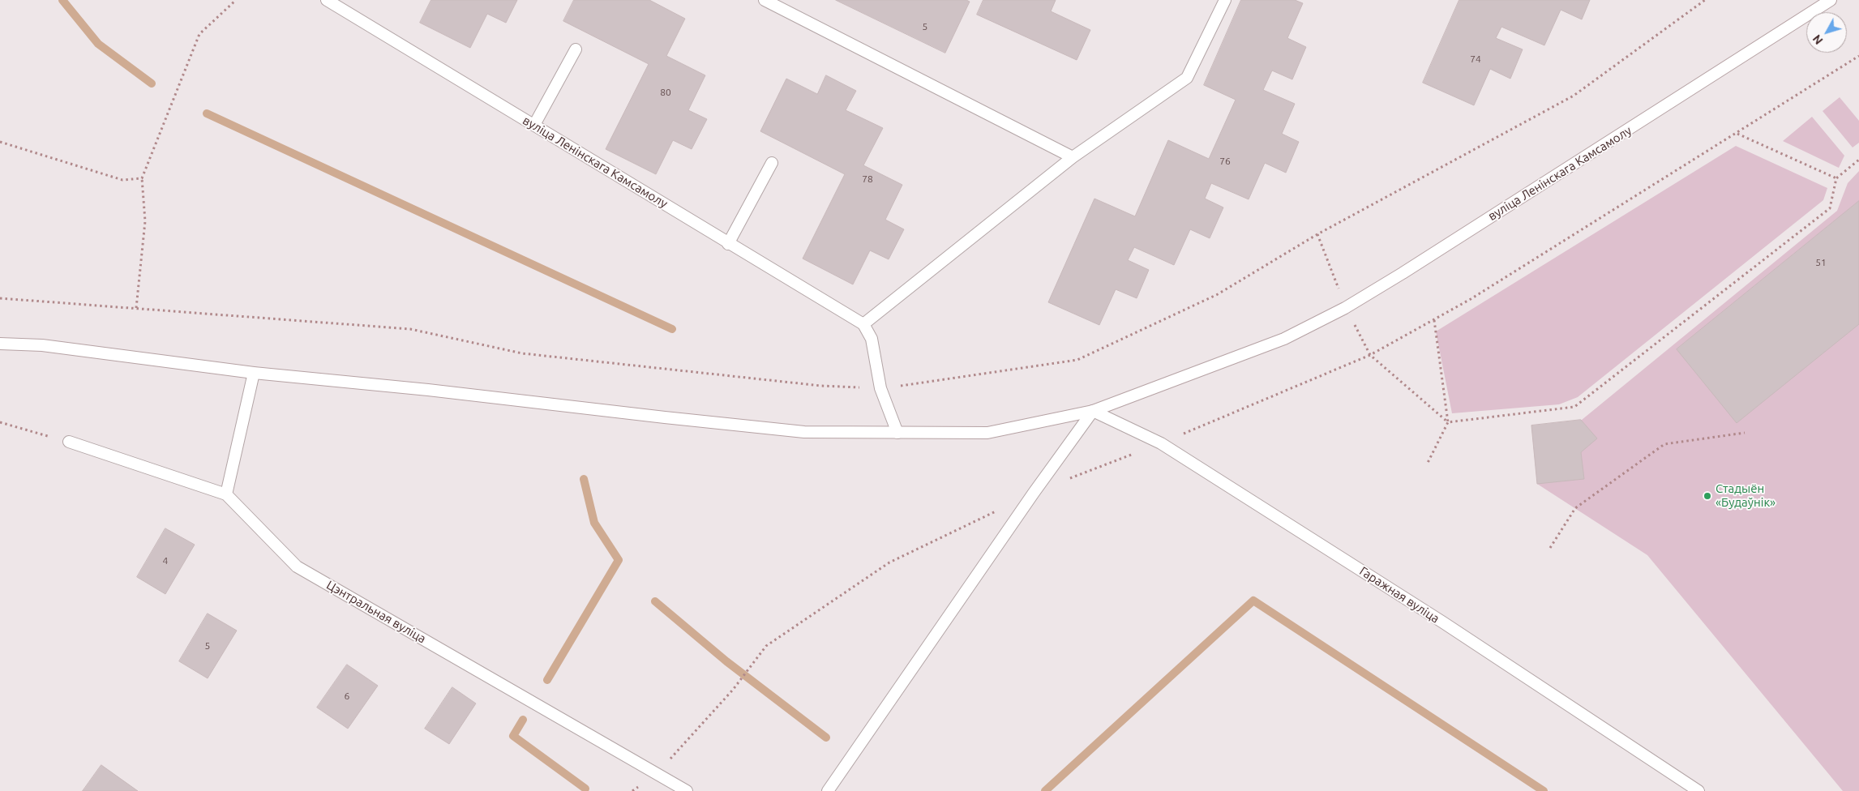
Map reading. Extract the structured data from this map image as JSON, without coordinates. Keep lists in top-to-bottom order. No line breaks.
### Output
{"streets":{"street":["вуліца Ленінскага Камсамолу","Гаражная вуліца","Цэнтральная вуліца"]},"crossings":[["вуліца Ленінскага Камсамолу","Гаражная вуліца"]],"places":["Стадыён «Будаўнік»"],"house_numbers":["5","74","80","76","78","51","4","5","6"],"north":"bottom left"}
